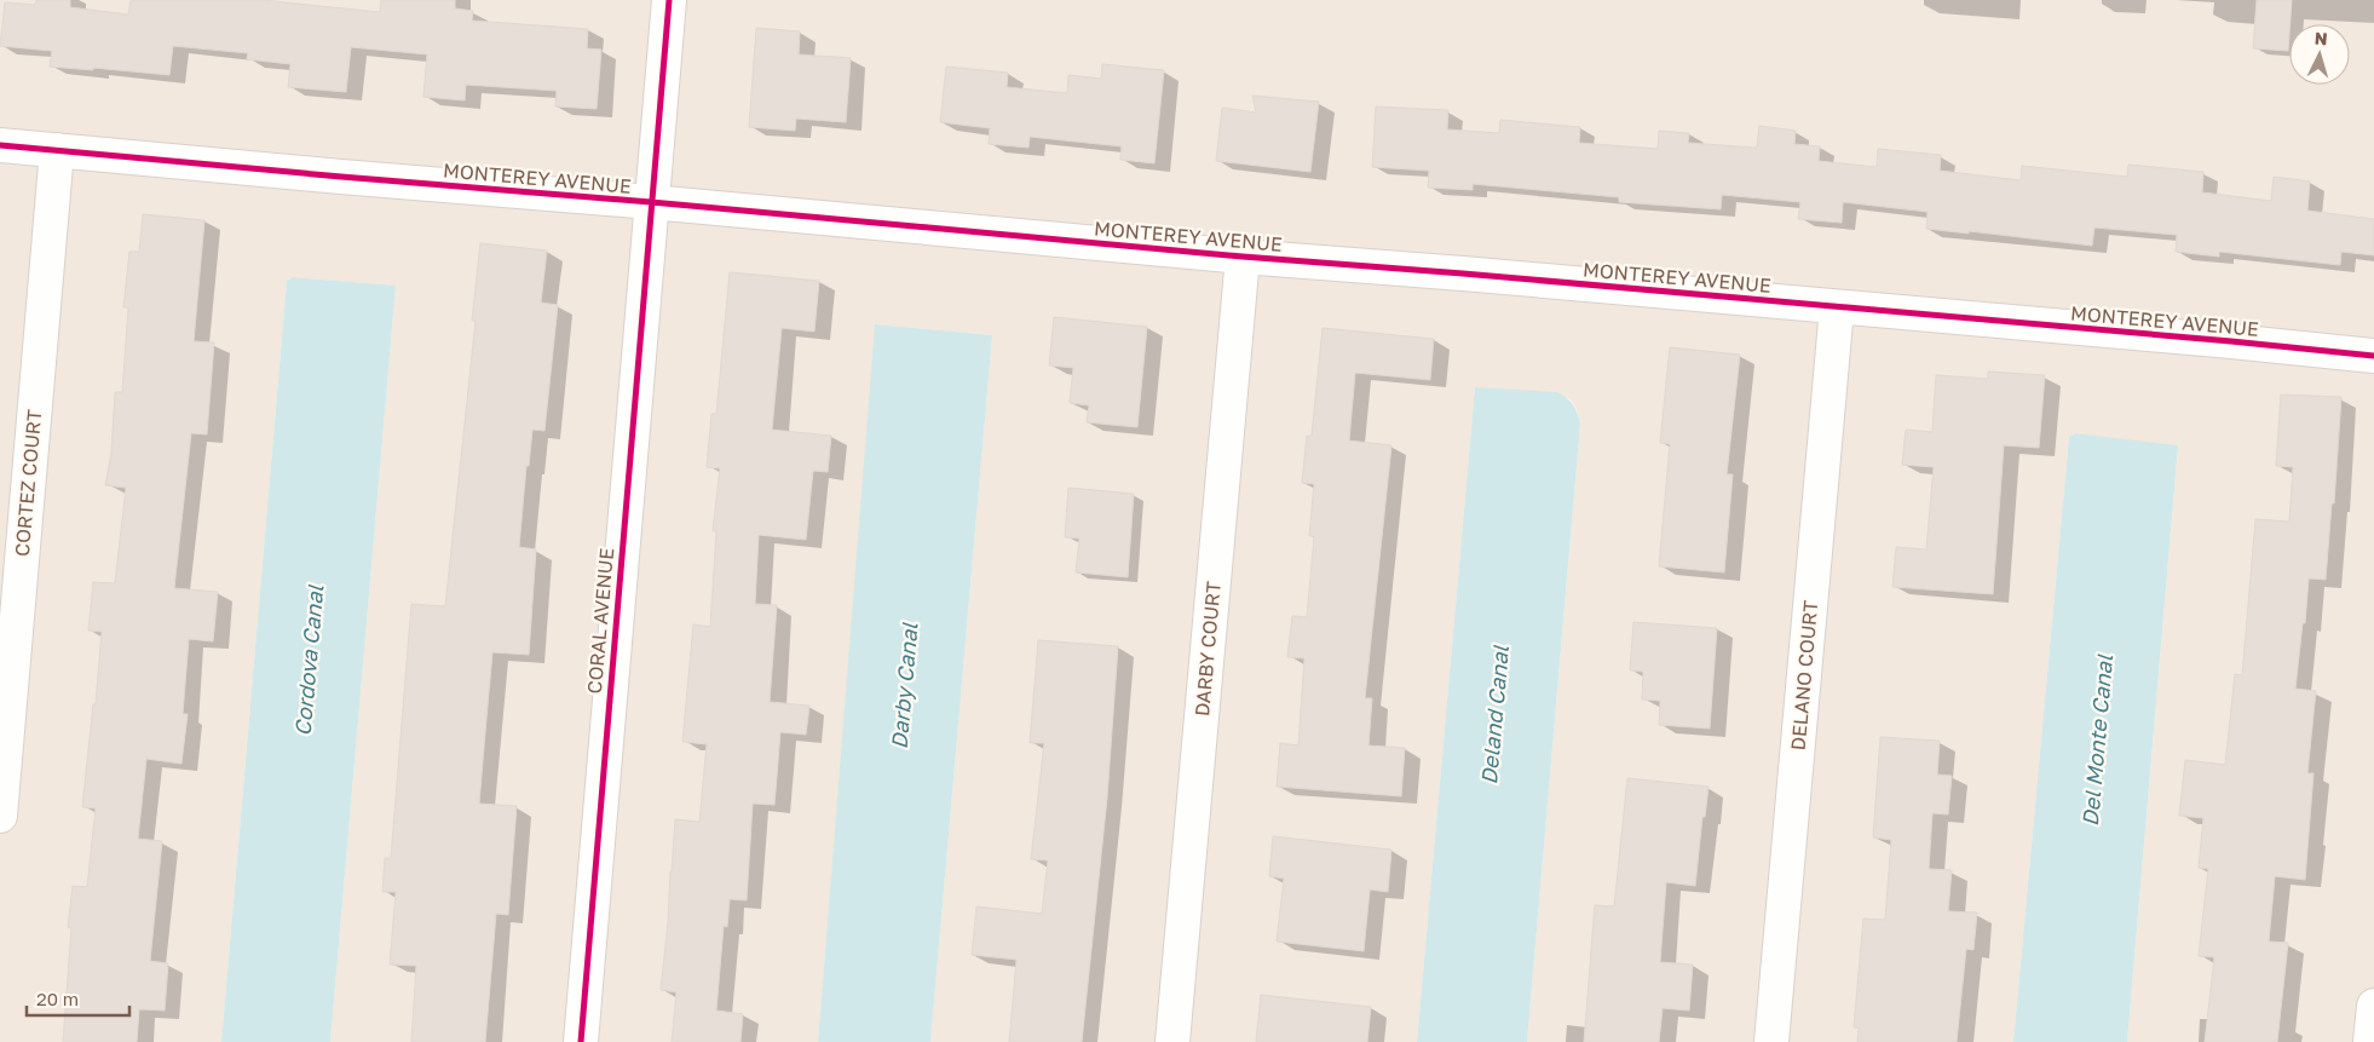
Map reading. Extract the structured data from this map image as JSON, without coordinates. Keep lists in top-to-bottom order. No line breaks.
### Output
{"streets":{"street":["MONTEREY AVENUE","CORTEZ COURT","CORAL AVENUE","DARBY COURT","DELANO COURT"]},"crossings":[["MONTEREY AVENUE","CORTEZ COURT"],["MONTEREY AVENUE","CORAL AVENUE"],["MONTEREY AVENUE","DARBY COURT"],["MONTEREY AVENUE","DELANO COURT"]],"water":["Cordova Canal","Darby Canal","Deland Canal","Del Monte Canal"],"scale_bar":"20 m","north":"top"}
